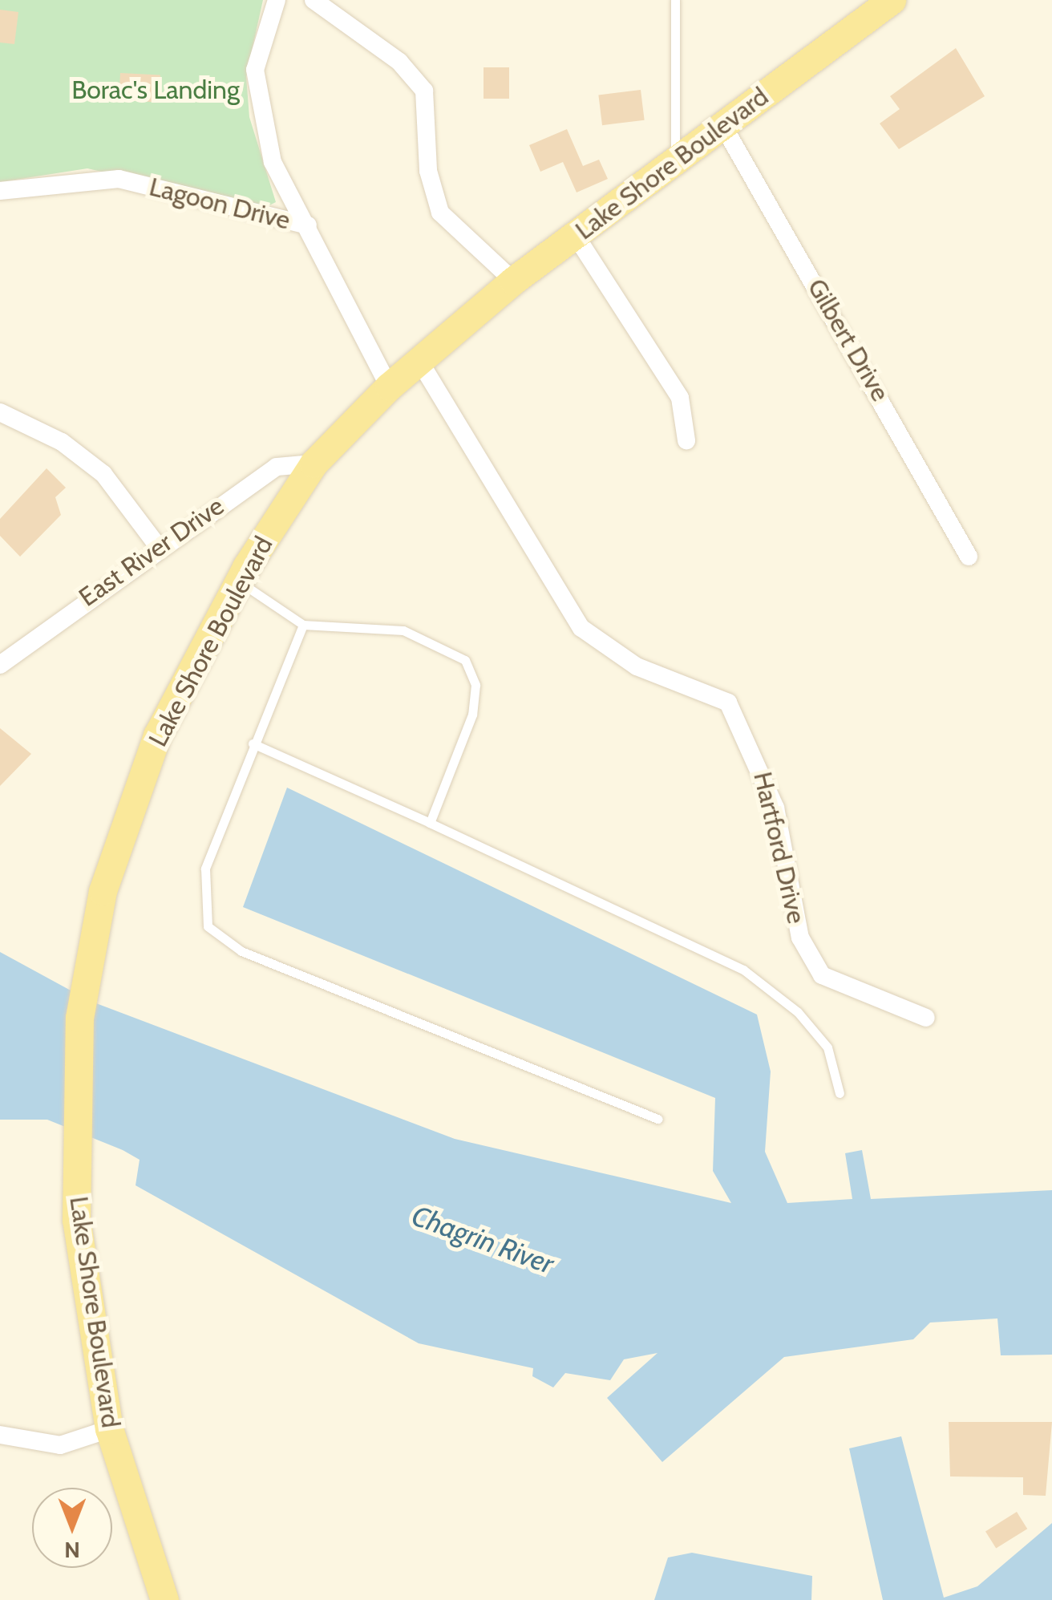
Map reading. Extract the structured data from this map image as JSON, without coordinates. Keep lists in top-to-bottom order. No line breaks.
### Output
{"streets":{"main road":["Lake Shore Boulevard"],"street":["Lagoon Drive","Gilbert Drive","East River Drive","Hartford Drive"]},"crossings":[["Lake Shore Boulevard","Lagoon Drive"],["Lake Shore Boulevard","Gilbert Drive"],["Lake Shore Boulevard","East River Drive"],["Lake Shore Boulevard","Hartford Drive"]],"water":["Chagrin River"],"parks":["Borac's Landing"],"north":"bottom"}
